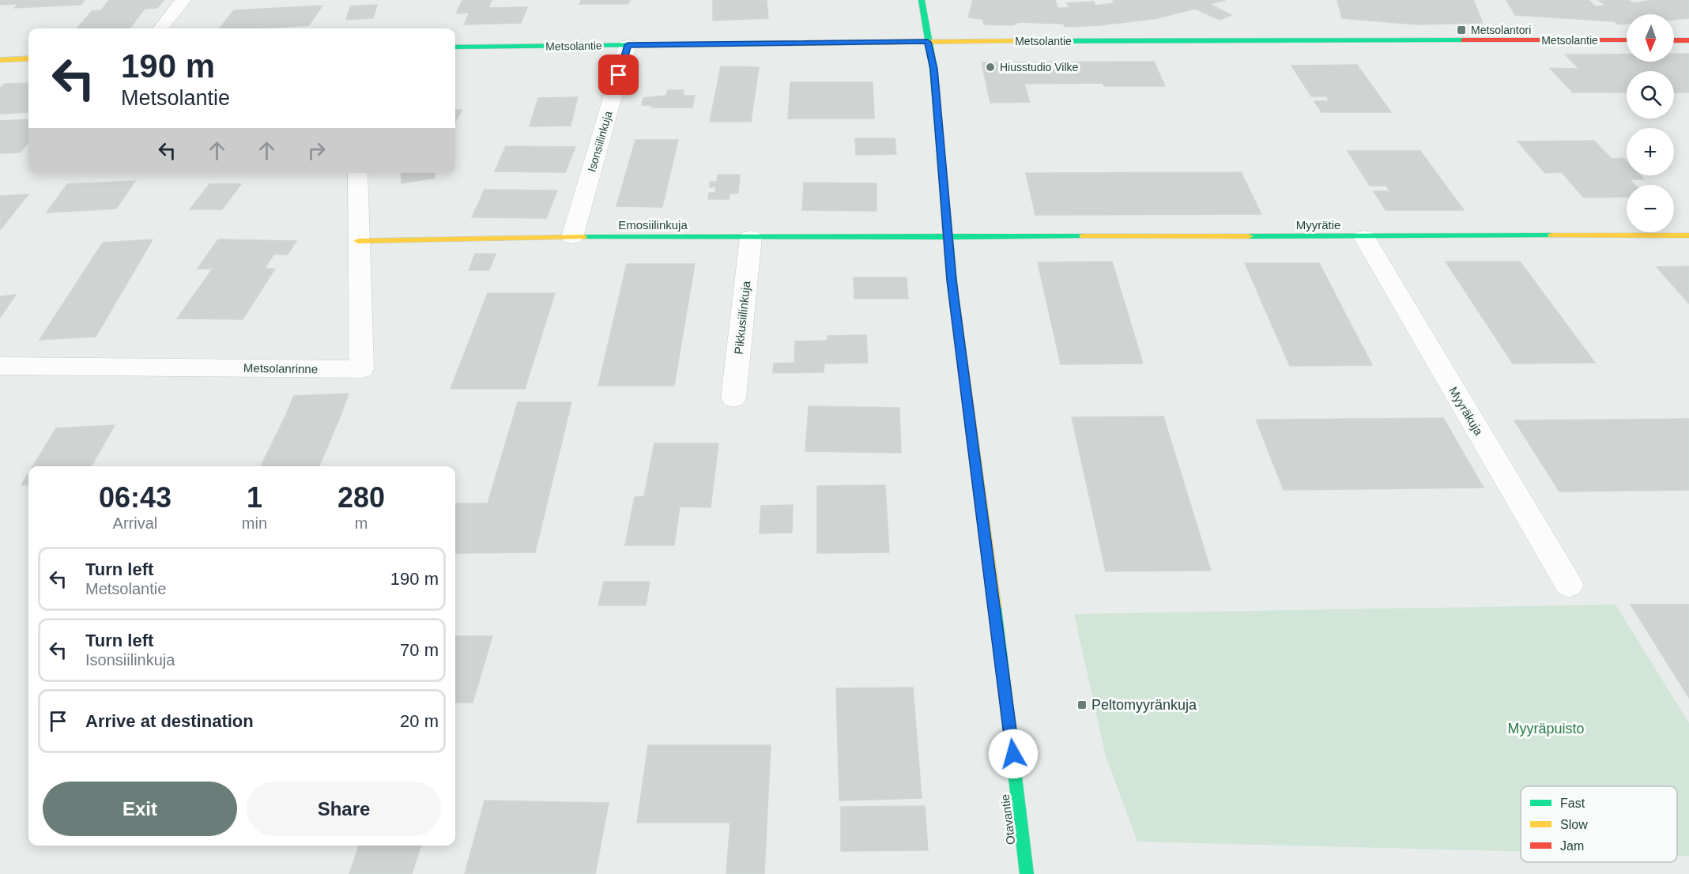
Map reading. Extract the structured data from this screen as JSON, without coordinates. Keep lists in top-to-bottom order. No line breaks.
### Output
{"streets":{"street":["Metsolantie","Isonsiilinkuja","Emosiilinkuja","Myyrätie","Pikkusiilinkuja","Metsolanrinne","Myyräkuja","Otavantie"]},"crossings":[["Metsolantie","Isonsiilinkuja"],["Metsolantie","Otavantie"],["Isonsiilinkuja","Emosiilinkuja"],["Emosiilinkuja","Myyrätie"],["Emosiilinkuja","Pikkusiilinkuja"],["Emosiilinkuja","Metsolanrinne"],["Emosiilinkuja","Otavantie"],["Myyrätie","Myyräkuja"],["Myyrätie","Otavantie"]],"parks":["Myyräpuisto"],"places":{"transit":["Metsolantori","Peltomyyränkuja"],"other":["Hiusstudio Vilke"]},"legend":["Fast","Slow","Jam"],"north":"bottom","page":{"map_buttons":["+","−"],"turn":["190 m","Metsolantie"],"eta":["06:43","Arrival","1","min","280","m"],"list":[{"name":"Turn left","note":"Metsolantie","value":"190 m"},{"name":"Turn left","note":"Isonsiilinkuja","value":"70 m"},{"name":"Arrive at destination","value":"20 m"}],"buttons":["Exit","Share"]}}
